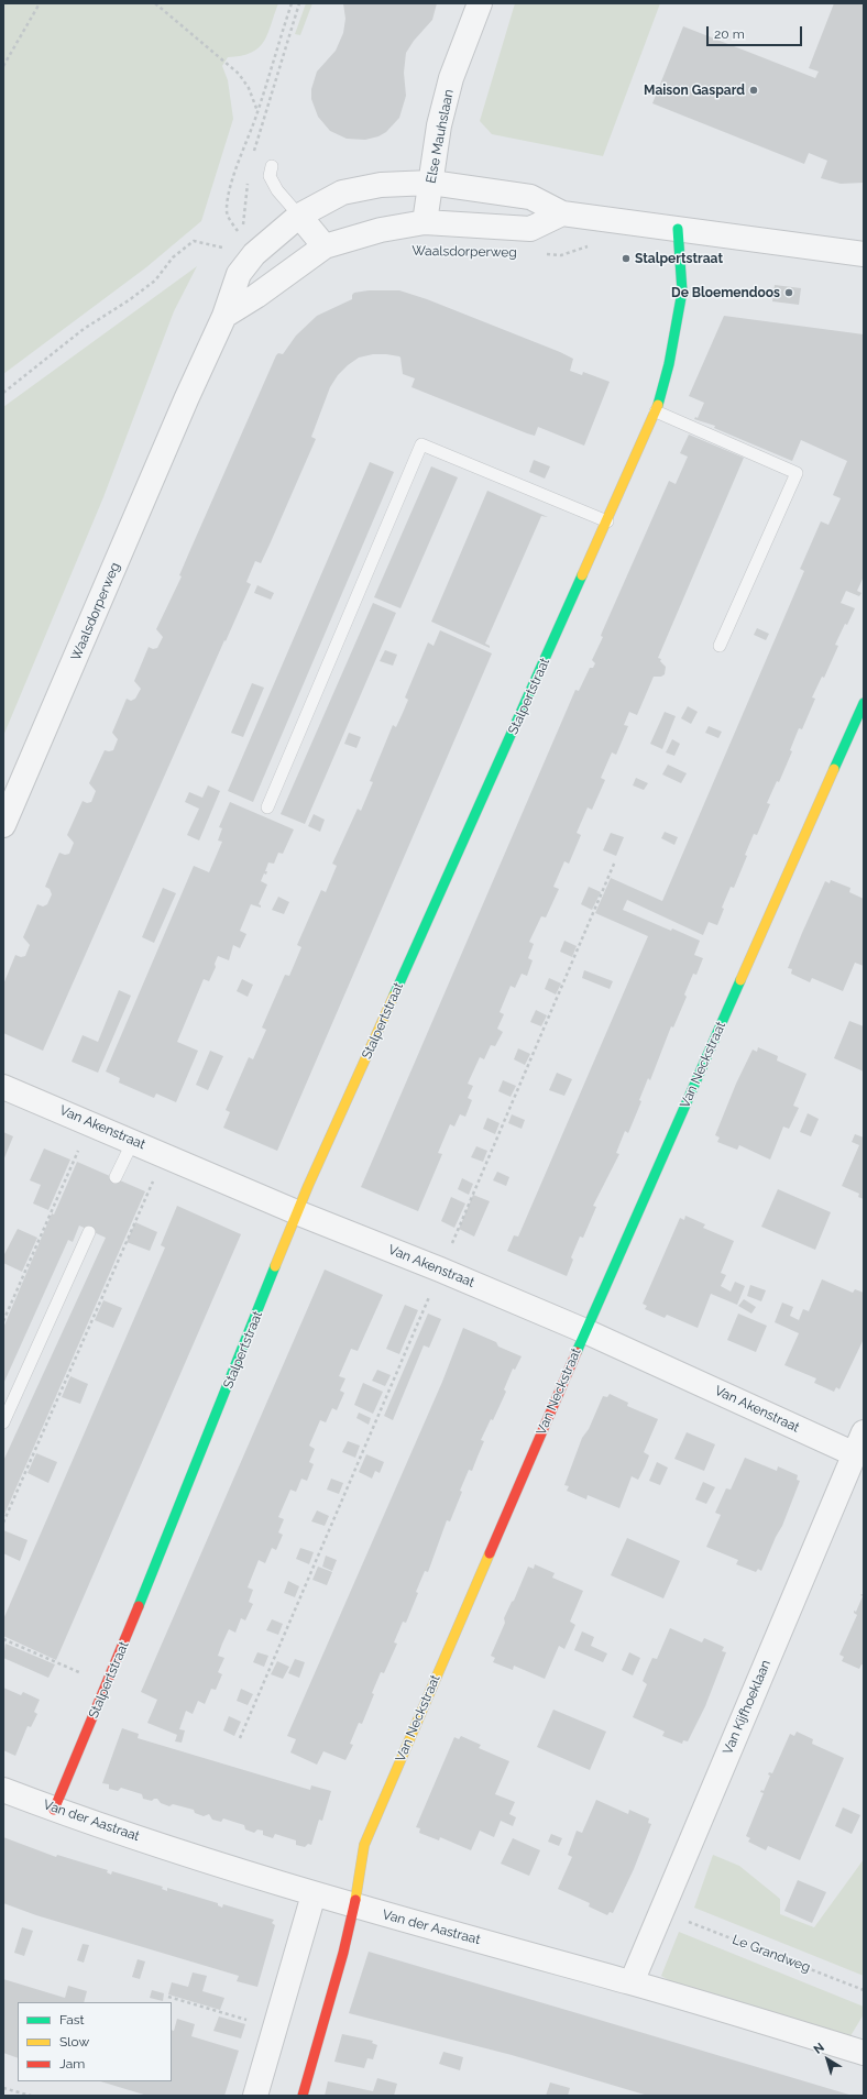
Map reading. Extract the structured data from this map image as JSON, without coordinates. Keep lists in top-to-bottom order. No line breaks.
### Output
{"streets":{"street":["Else Mauhslaan","Waalsdorperweg","Stalpertstraat","Van Neckstraat","Van Akenstraat","Van Kijfhoeklaan","Van der Aastraat"],"path":["Le Grandweg"]},"crossings":[["Else Mauhslaan","Waalsdorperweg"],["Waalsdorperweg","Stalpertstraat"],["Stalpertstraat","Van Akenstraat"],["Stalpertstraat","Van der Aastraat"],["Van Neckstraat","Van Akenstraat"],["Van Neckstraat","Van der Aastraat"],["Van Akenstraat","Van Kijfhoeklaan"],["Van Kijfhoeklaan","Van der Aastraat"]],"places":["Maison Gaspard","Stalpertstraat","De Bloemendoos"],"legend":["Fast","Slow","Jam"],"scale_bar":"20 m","north":"top left"}
